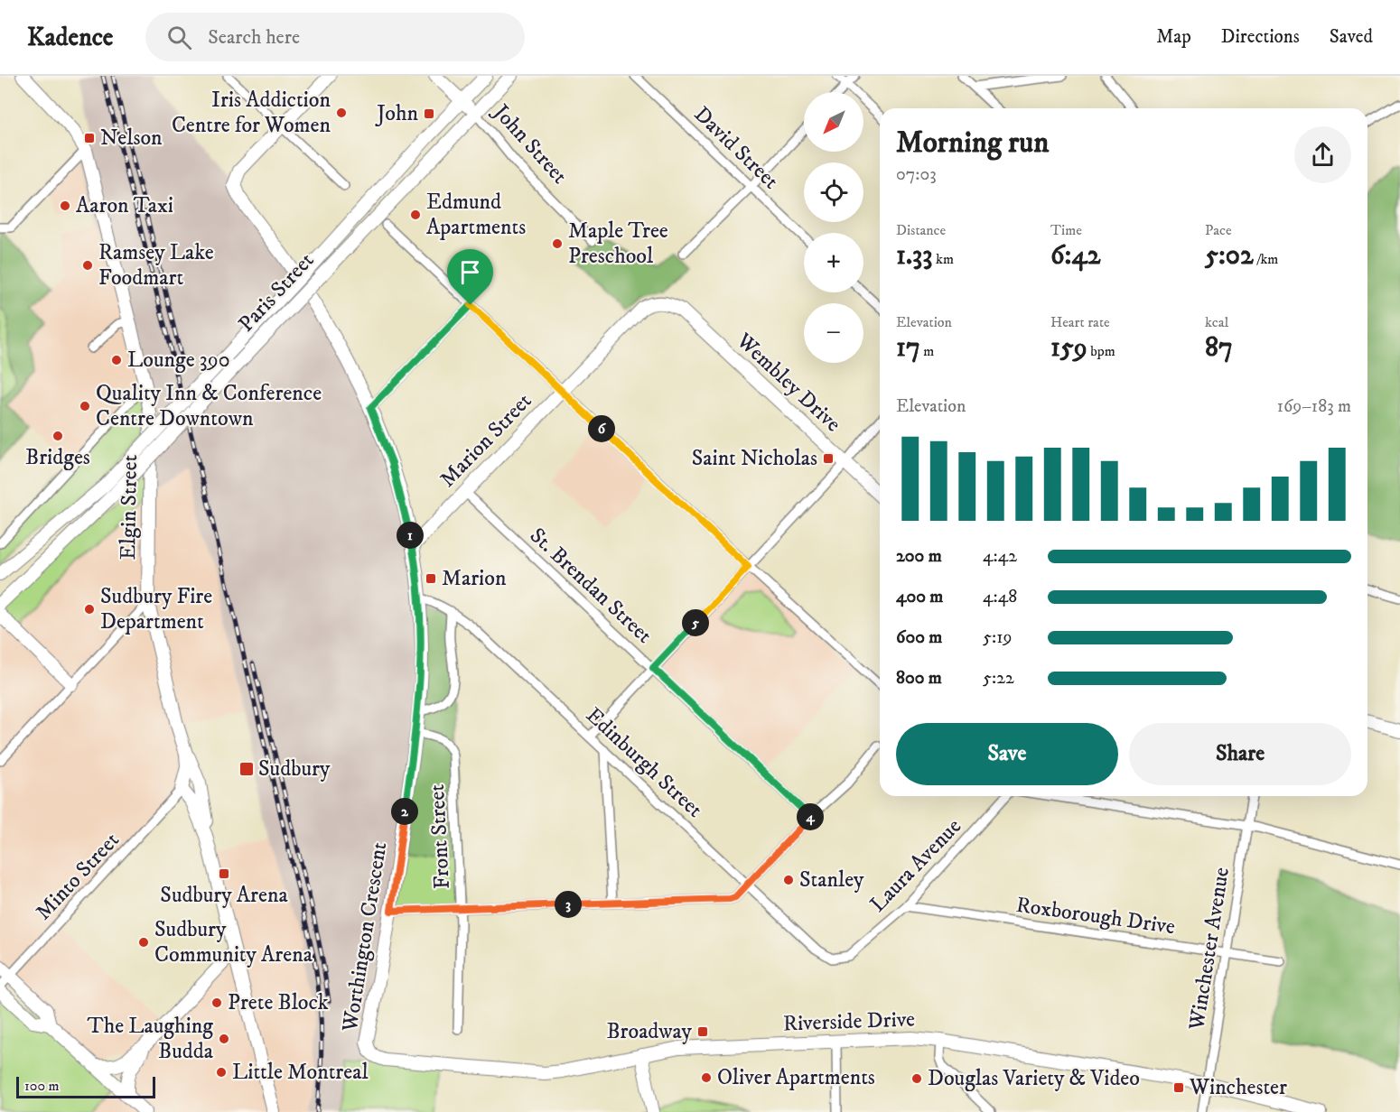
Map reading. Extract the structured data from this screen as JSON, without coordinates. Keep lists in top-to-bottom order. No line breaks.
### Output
{"streets":{"street":["John Street","David Street","Paris Street","Wembley Drive","Marion Street","Elgin Street","St. Brendan Street","Edinburgh Street","Front Street","Laura Avenue","Minto Street","Roxborough Drive","Worthington Crescent","Winchester Avenue","Riverside Drive"]},"crossings":[["John Street","Paris Street"],["Wembley Drive","Marion Street"],["Marion Street","St. Brendan Street"],["Marion Street","Worthington Crescent"],["Elgin Street","Minto Street"],["Edinburgh Street","Laura Avenue"],["Edinburgh Street","Worthington Crescent"],["Front Street","Worthington Crescent"],["Laura Avenue","Roxborough Drive"],["Roxborough Drive","Winchester Avenue"],["Worthington Crescent","Riverside Drive"],["Winchester Avenue","Riverside Drive"]],"places":{"other":["Iris Addiction Centre for Women","Aaron Taxi","Edmund Apartments","Maple Tree Preschool","Ramsey Lake Foodmart","Lounge 390","Quality Inn & Conference Centre Downtown","Bridges","Sudbury Fire Department","Stanley","Sudbury Community Arena","Prete Block","The Laughing Budda","Little Montreal","Oliver Apartments","Douglas Variety & Video"],"transit":["John","Nelson","Saint Nicholas","Marion","Sudbury","Sudbury Arena","Broadway","Winchester"]},"scale_bar":"100 m","north":"bottom left","page":{"header":"Kadence","search":"Search here","nav":["Map","Directions","Saved"],"map_buttons":["+","−"],"heading":["Morning run","07:03"],"stats":[["Distance","1.33 km"],["Time","6:42"],["Pace","5:02 /km"],["Elevation","17 m"],["Heart rate","159 bpm"],["kcal","87"]],"chart":["Elevation","169–183 m"],"pins":["6","1","5","2","4","3"],"list":[{"name":"200 m","note":"4:42"},{"name":"400 m","note":"4:48"},{"name":"600 m","note":"5:19"},{"name":"800 m","note":"5:22"}],"buttons":["Save","Share"],"scale":"100 m"}}
